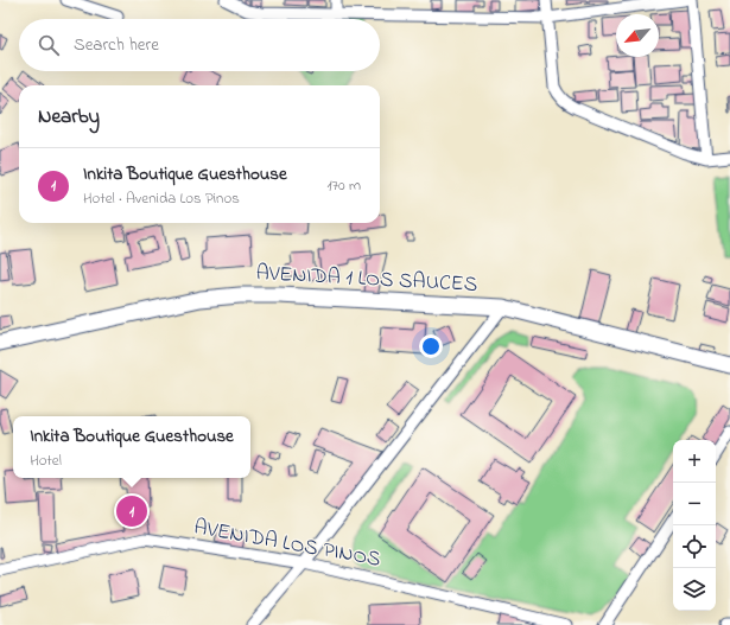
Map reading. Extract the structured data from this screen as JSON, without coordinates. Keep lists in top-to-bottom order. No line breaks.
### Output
{"streets":{"street":["AVENIDA 1 LOS SAUCES","AVENIDA LOS PINOS"]},"north":"bottom left","page":{"search":"Search here","heading":"Nearby","list":[{"mark":"1","name":"Inkita Boutique Guesthouse","note":"Hotel · Avenida Los Pinos","value":"170 m"}],"popup":["Inkita Boutique Guesthouse","Hotel"],"map_buttons":["+","−"],"pins":"1"}}
